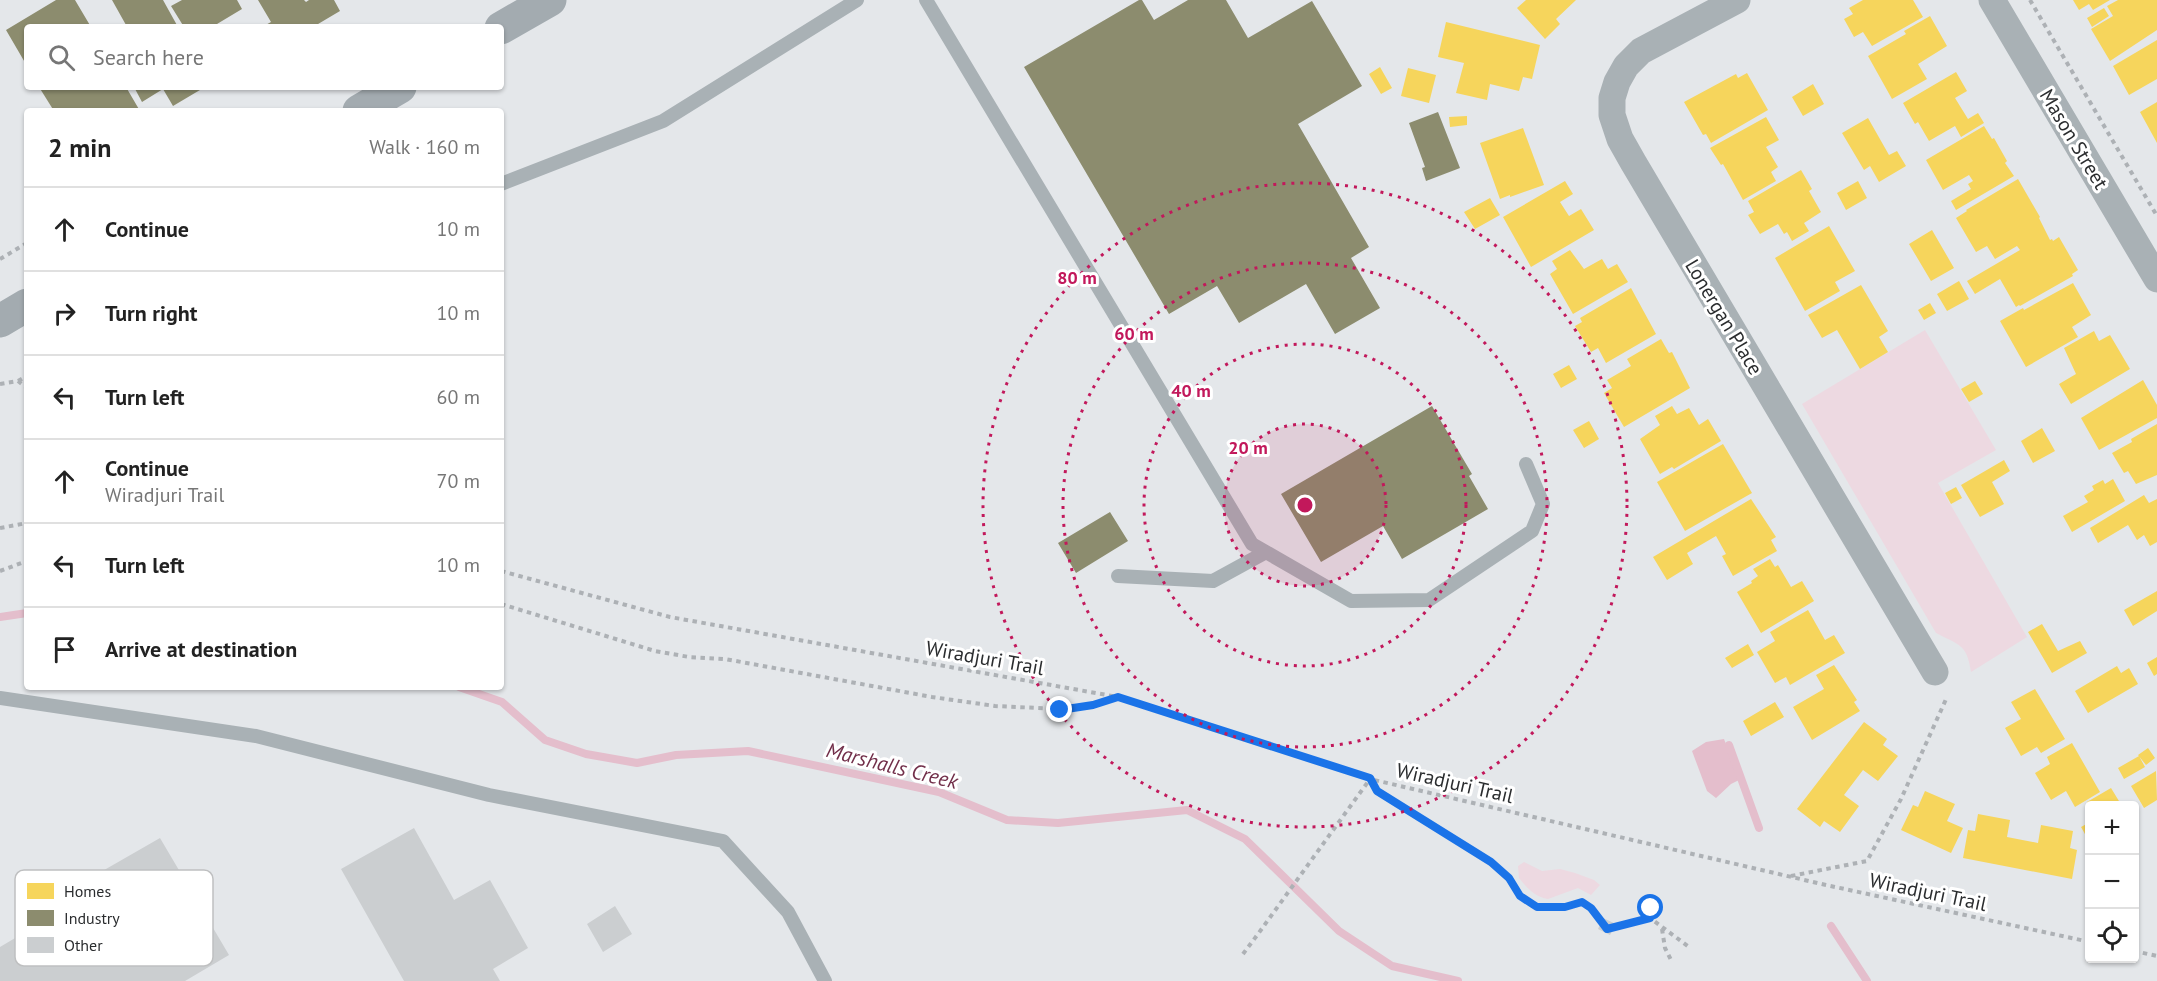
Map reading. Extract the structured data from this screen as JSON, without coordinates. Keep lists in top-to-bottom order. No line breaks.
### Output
{"streets":{"street":["Mason Street","Lonergan Place"],"path":["Wiradjuri Trail"]},"water":["Marshalls Creek"],"legend":["Homes","Industry","Other"],"page":{"search":"Search here","heading":["2 min","Walk · 160 m"],"list":[["Continue","10 m"],["Turn right","10 m"],["Turn left","60 m"],["Continue","Wiradjuri Trail","70 m"],["Turn left","10 m"],"Arrive at destination"],"map_buttons":["+","−"]},"rings":["80 m","60 m","40 m","20 m"]}
